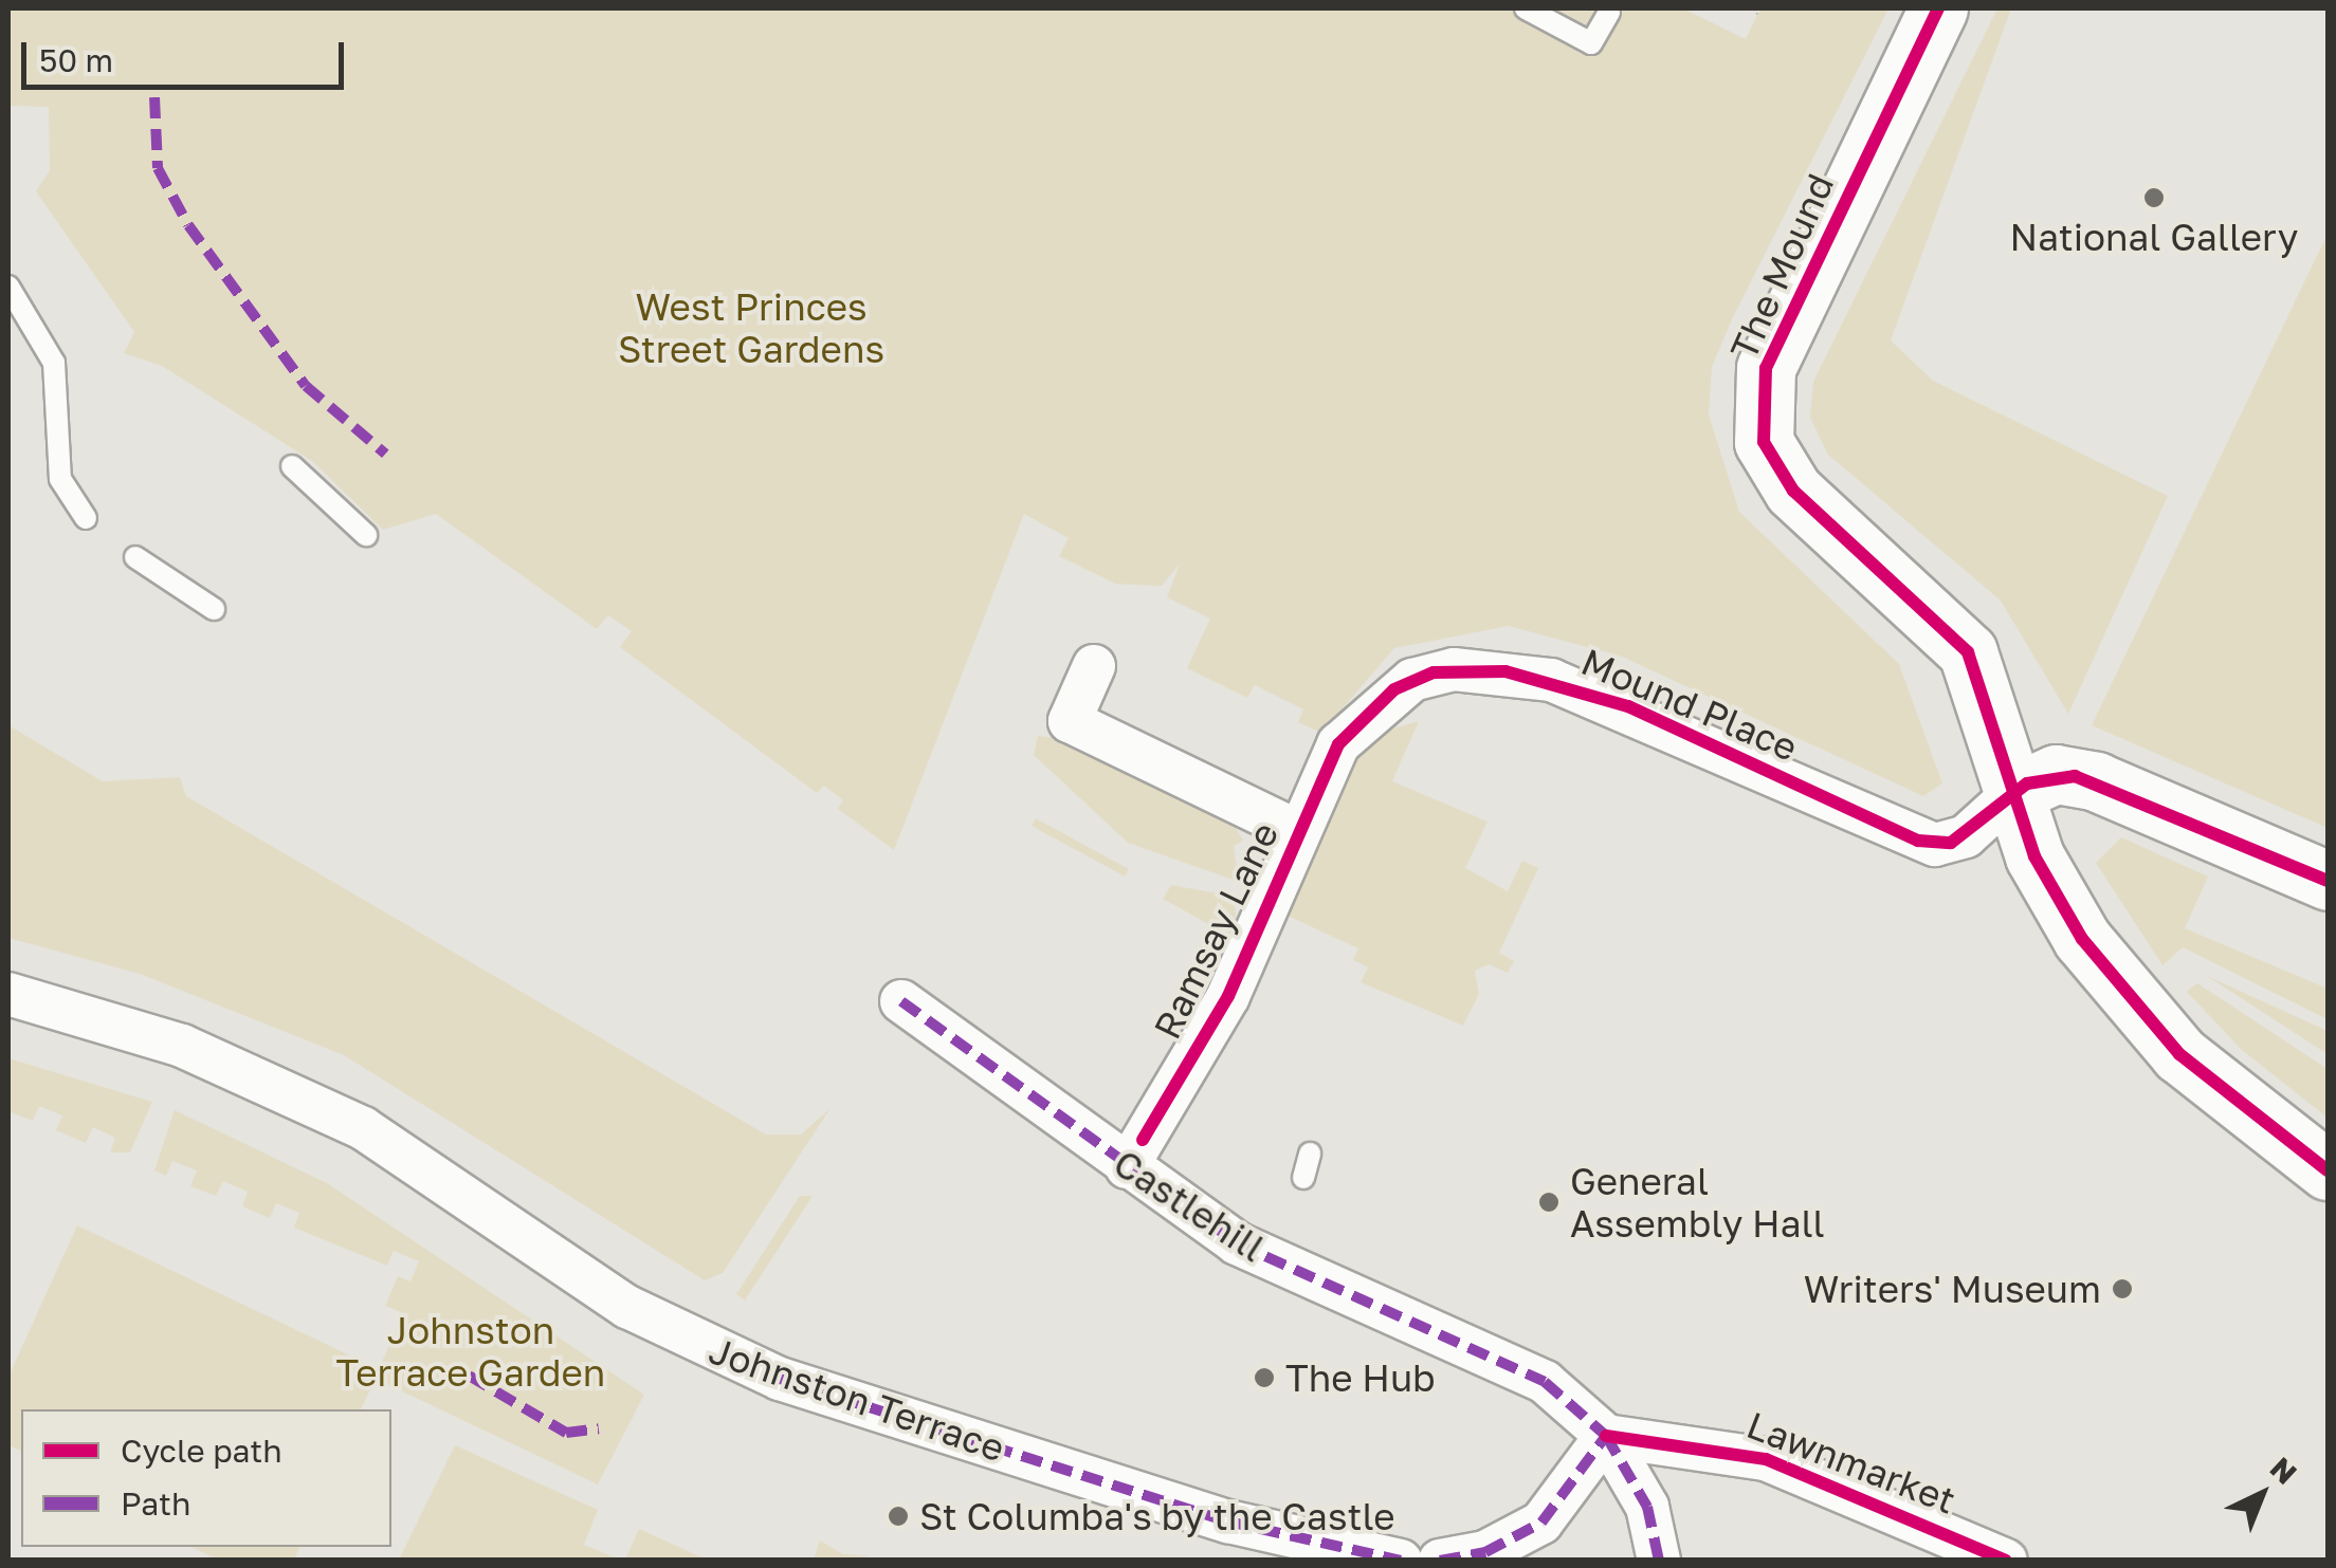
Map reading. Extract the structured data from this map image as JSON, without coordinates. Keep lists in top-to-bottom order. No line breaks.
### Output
{"streets":{"street":["The Mound","Mound Place","Ramsay Lane","Castlehill","Johnston Terrace","Lawnmarket"]},"crossings":[["The Mound","Mound Place"],["Mound Place","Ramsay Lane"],["Ramsay Lane","Castlehill"],["Castlehill","Lawnmarket"]],"parks":["West Princes Street Gardens","Johnston Terrace Garden"],"places":["National Gallery","General Assembly Hall","Writers' Museum","The Hub","St Columba's by the Castle"],"legend":["Cycle path","Path"],"scale_bar":"50 m","north":"top right"}
